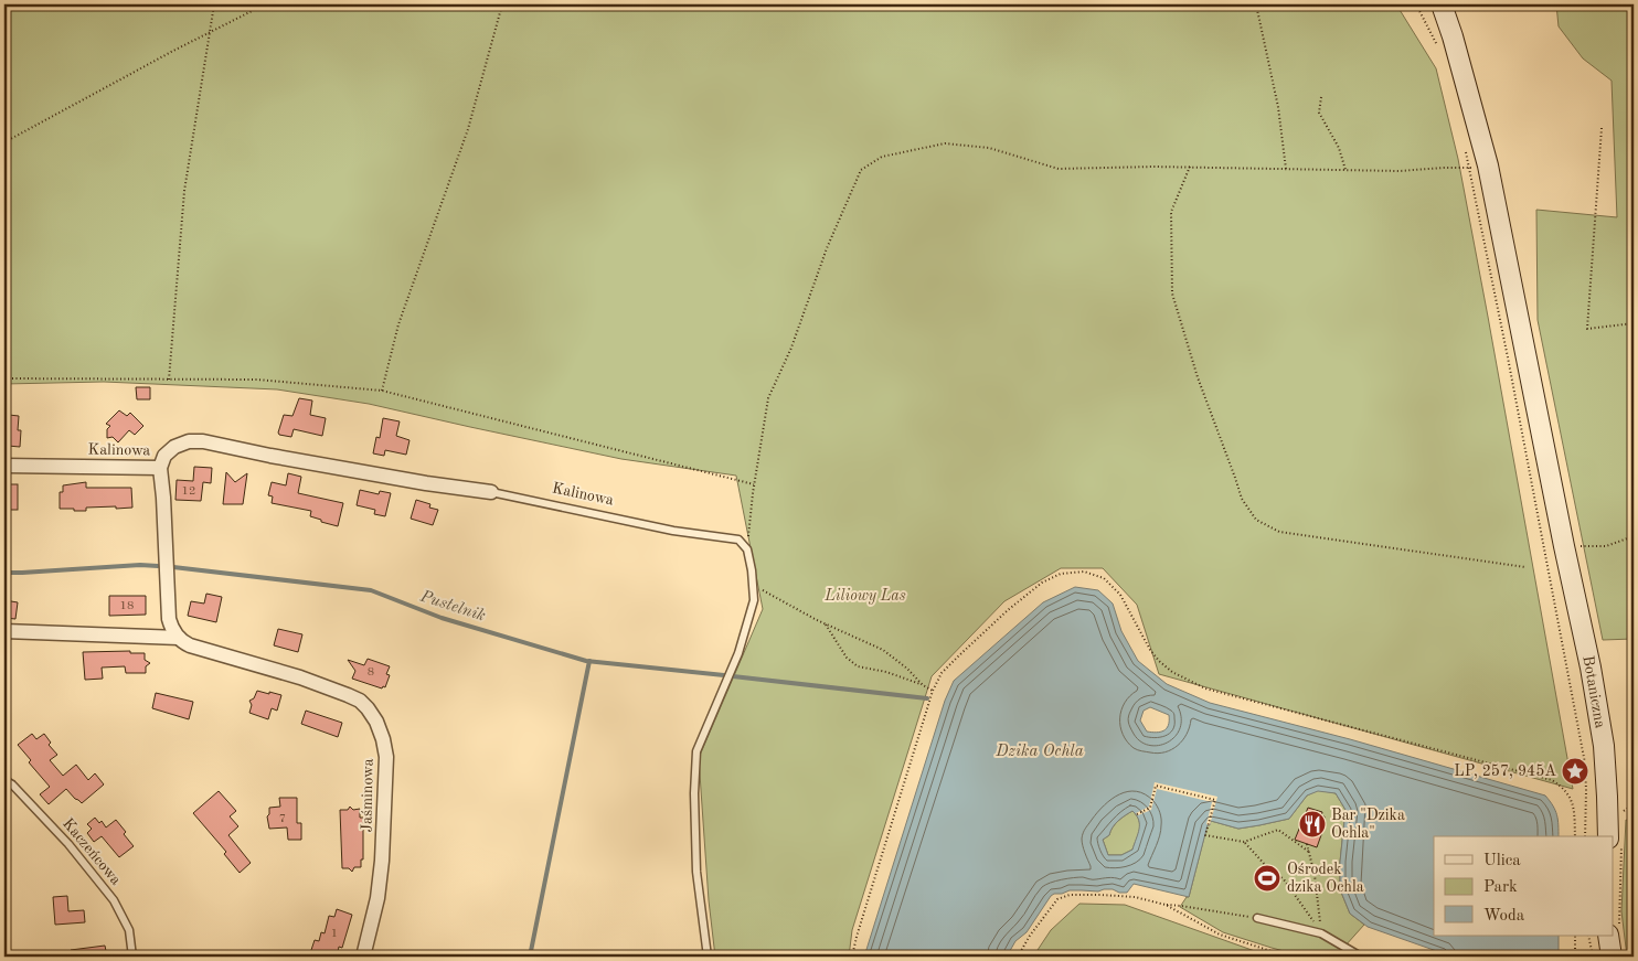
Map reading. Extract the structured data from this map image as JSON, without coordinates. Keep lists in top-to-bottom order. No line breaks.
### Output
{"streets":{"main road":["Botaniczna"],"street":["Kalinowa","Jaśminowa"],"lane":["Kaczeńcowa"]},"water":["Pustelnik","Dzika Ochla"],"parks":["Liliowy Las"],"places":{"place":["LP, 257, 945A"],"restaurant":["Bar \"Dzika Ochla\""],"sports":["Ośrodek dzika Ochla"]},"house_numbers":["12","18","8","7","1"],"legend":["Ulica","Park","Woda"]}
